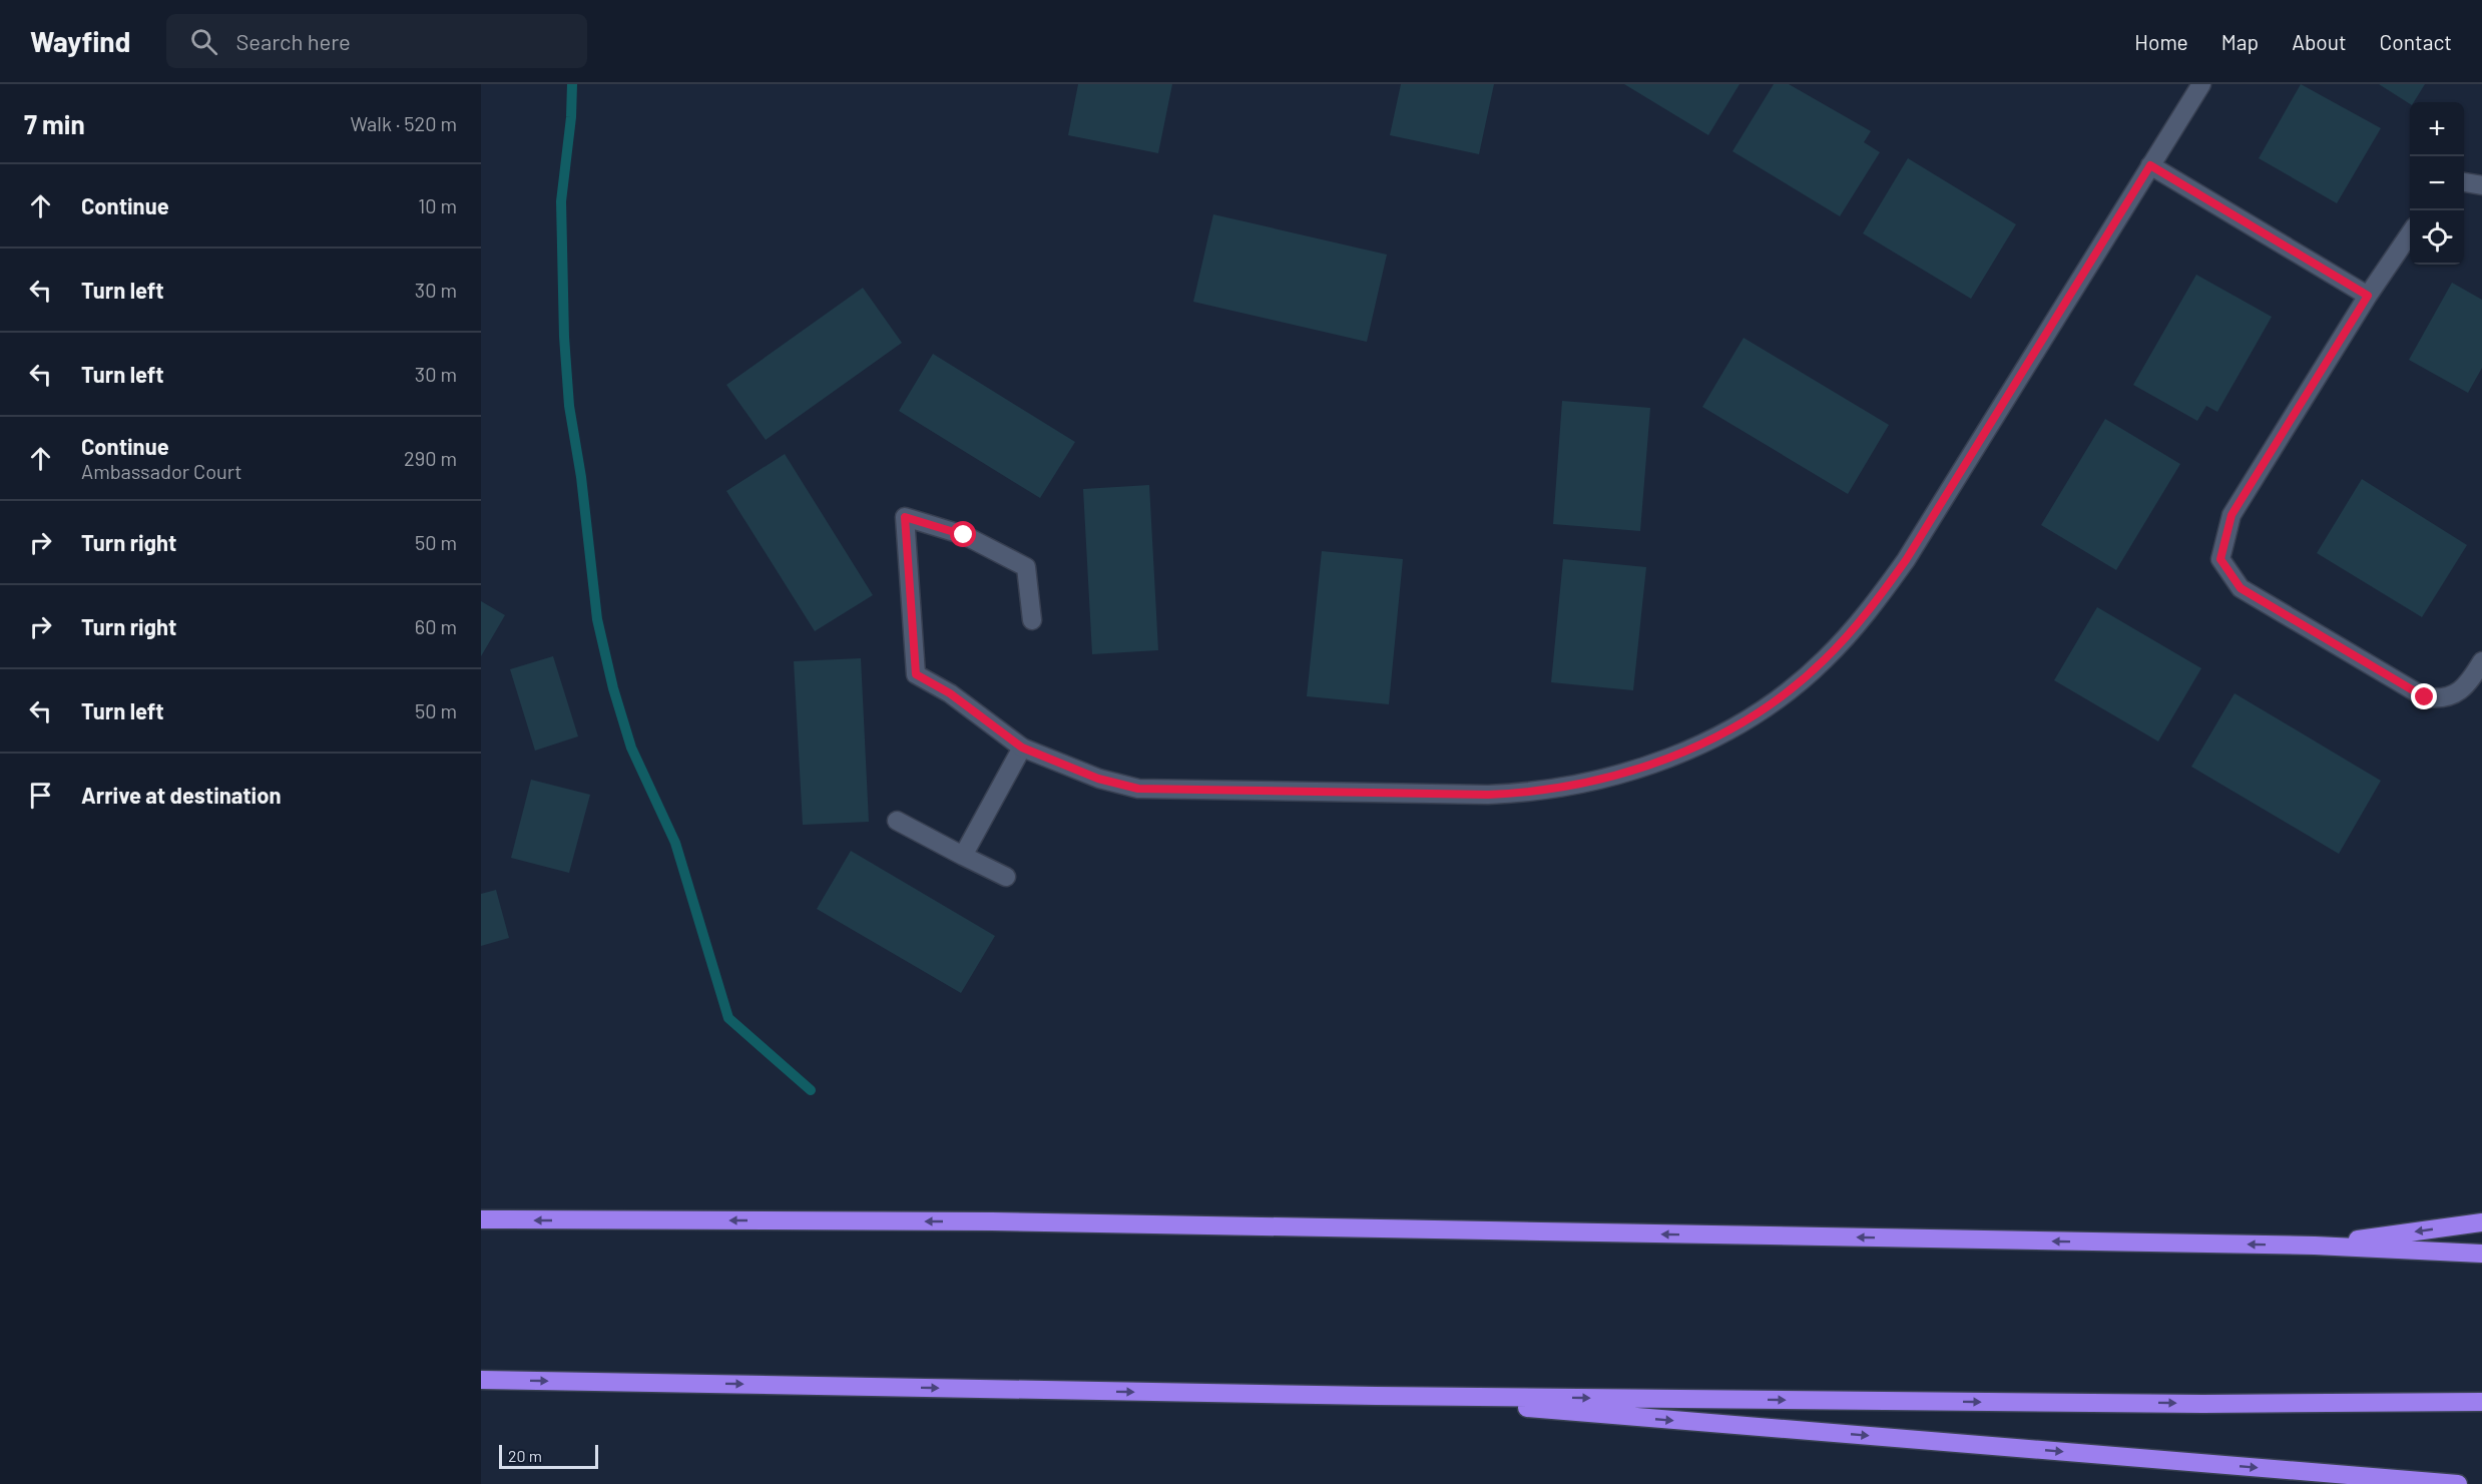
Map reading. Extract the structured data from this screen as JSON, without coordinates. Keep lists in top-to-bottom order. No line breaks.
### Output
{"scale_bar":"20 m","page":{"header":"Wayfind","search":"Search here","nav":["Home","Map","About","Contact"],"heading":["7 min","Walk · 520 m"],"map_buttons":["+","−"],"list":[["Continue","10 m"],["Turn left","30 m"],["Turn left","30 m"],["Continue","Ambassador Court","290 m"],["Turn right","50 m"],["Turn right","60 m"],["Turn left","50 m"],"Arrive at destination"],"scale":"20 m"}}
